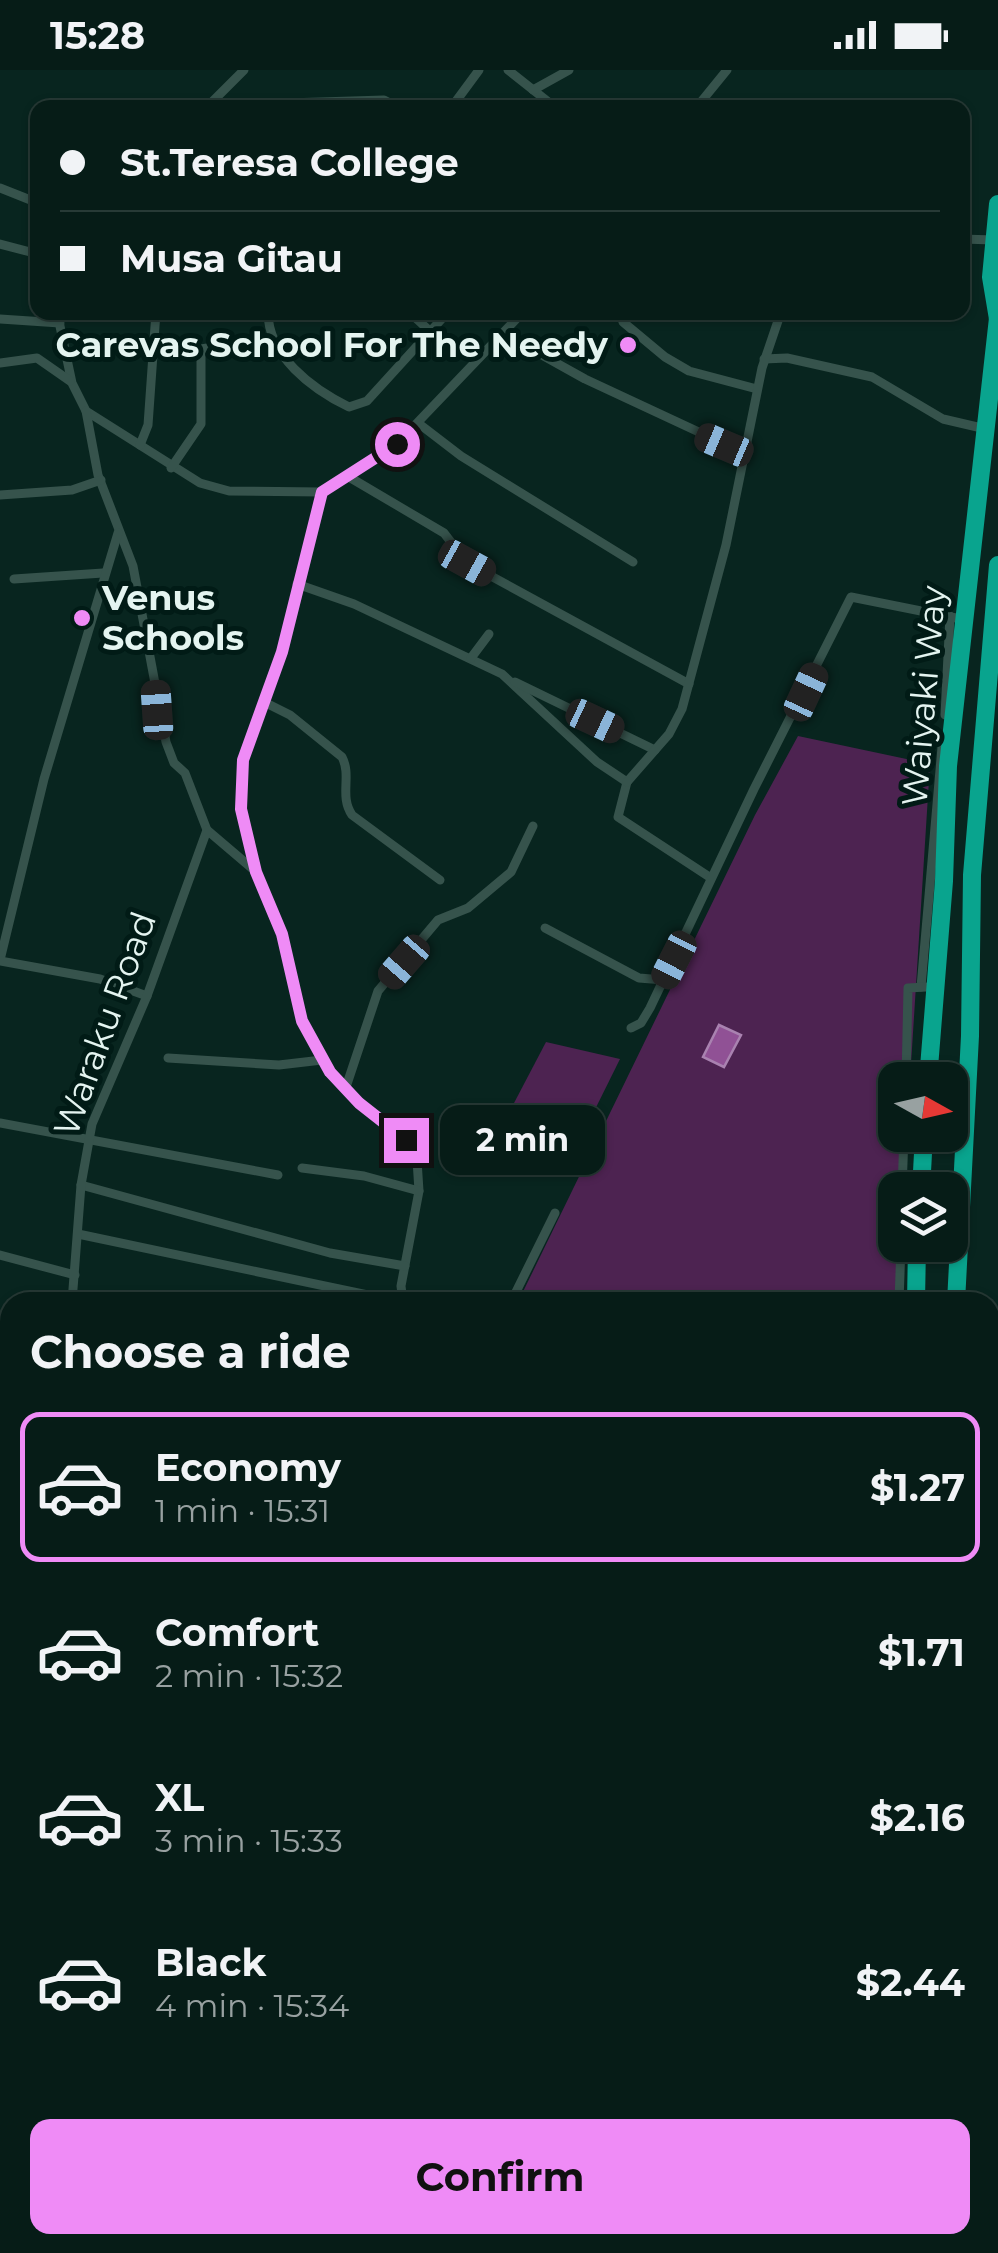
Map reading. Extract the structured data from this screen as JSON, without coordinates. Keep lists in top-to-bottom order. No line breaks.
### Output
{"streets":{"highway":["Waiyaki Way"],"street":["Waraku Road"]},"places":["Carevas School For The Needy","Venus Schools"],"north":"right","page":{"status":"15:28","banner":["St.Teresa College","Musa Gitau"],"bubble":"2 min","heading":"Choose a ride","list":[{"name":"Economy","note":"1 min · 15:31","value":"$1.27"},{"name":"Comfort","note":"2 min · 15:32","value":"$1.71"},{"name":"XL","note":"3 min · 15:33","value":"$2.16"},{"name":"Black","note":"4 min · 15:34","value":"$2.44"}],"buttons":"Confirm"}}
